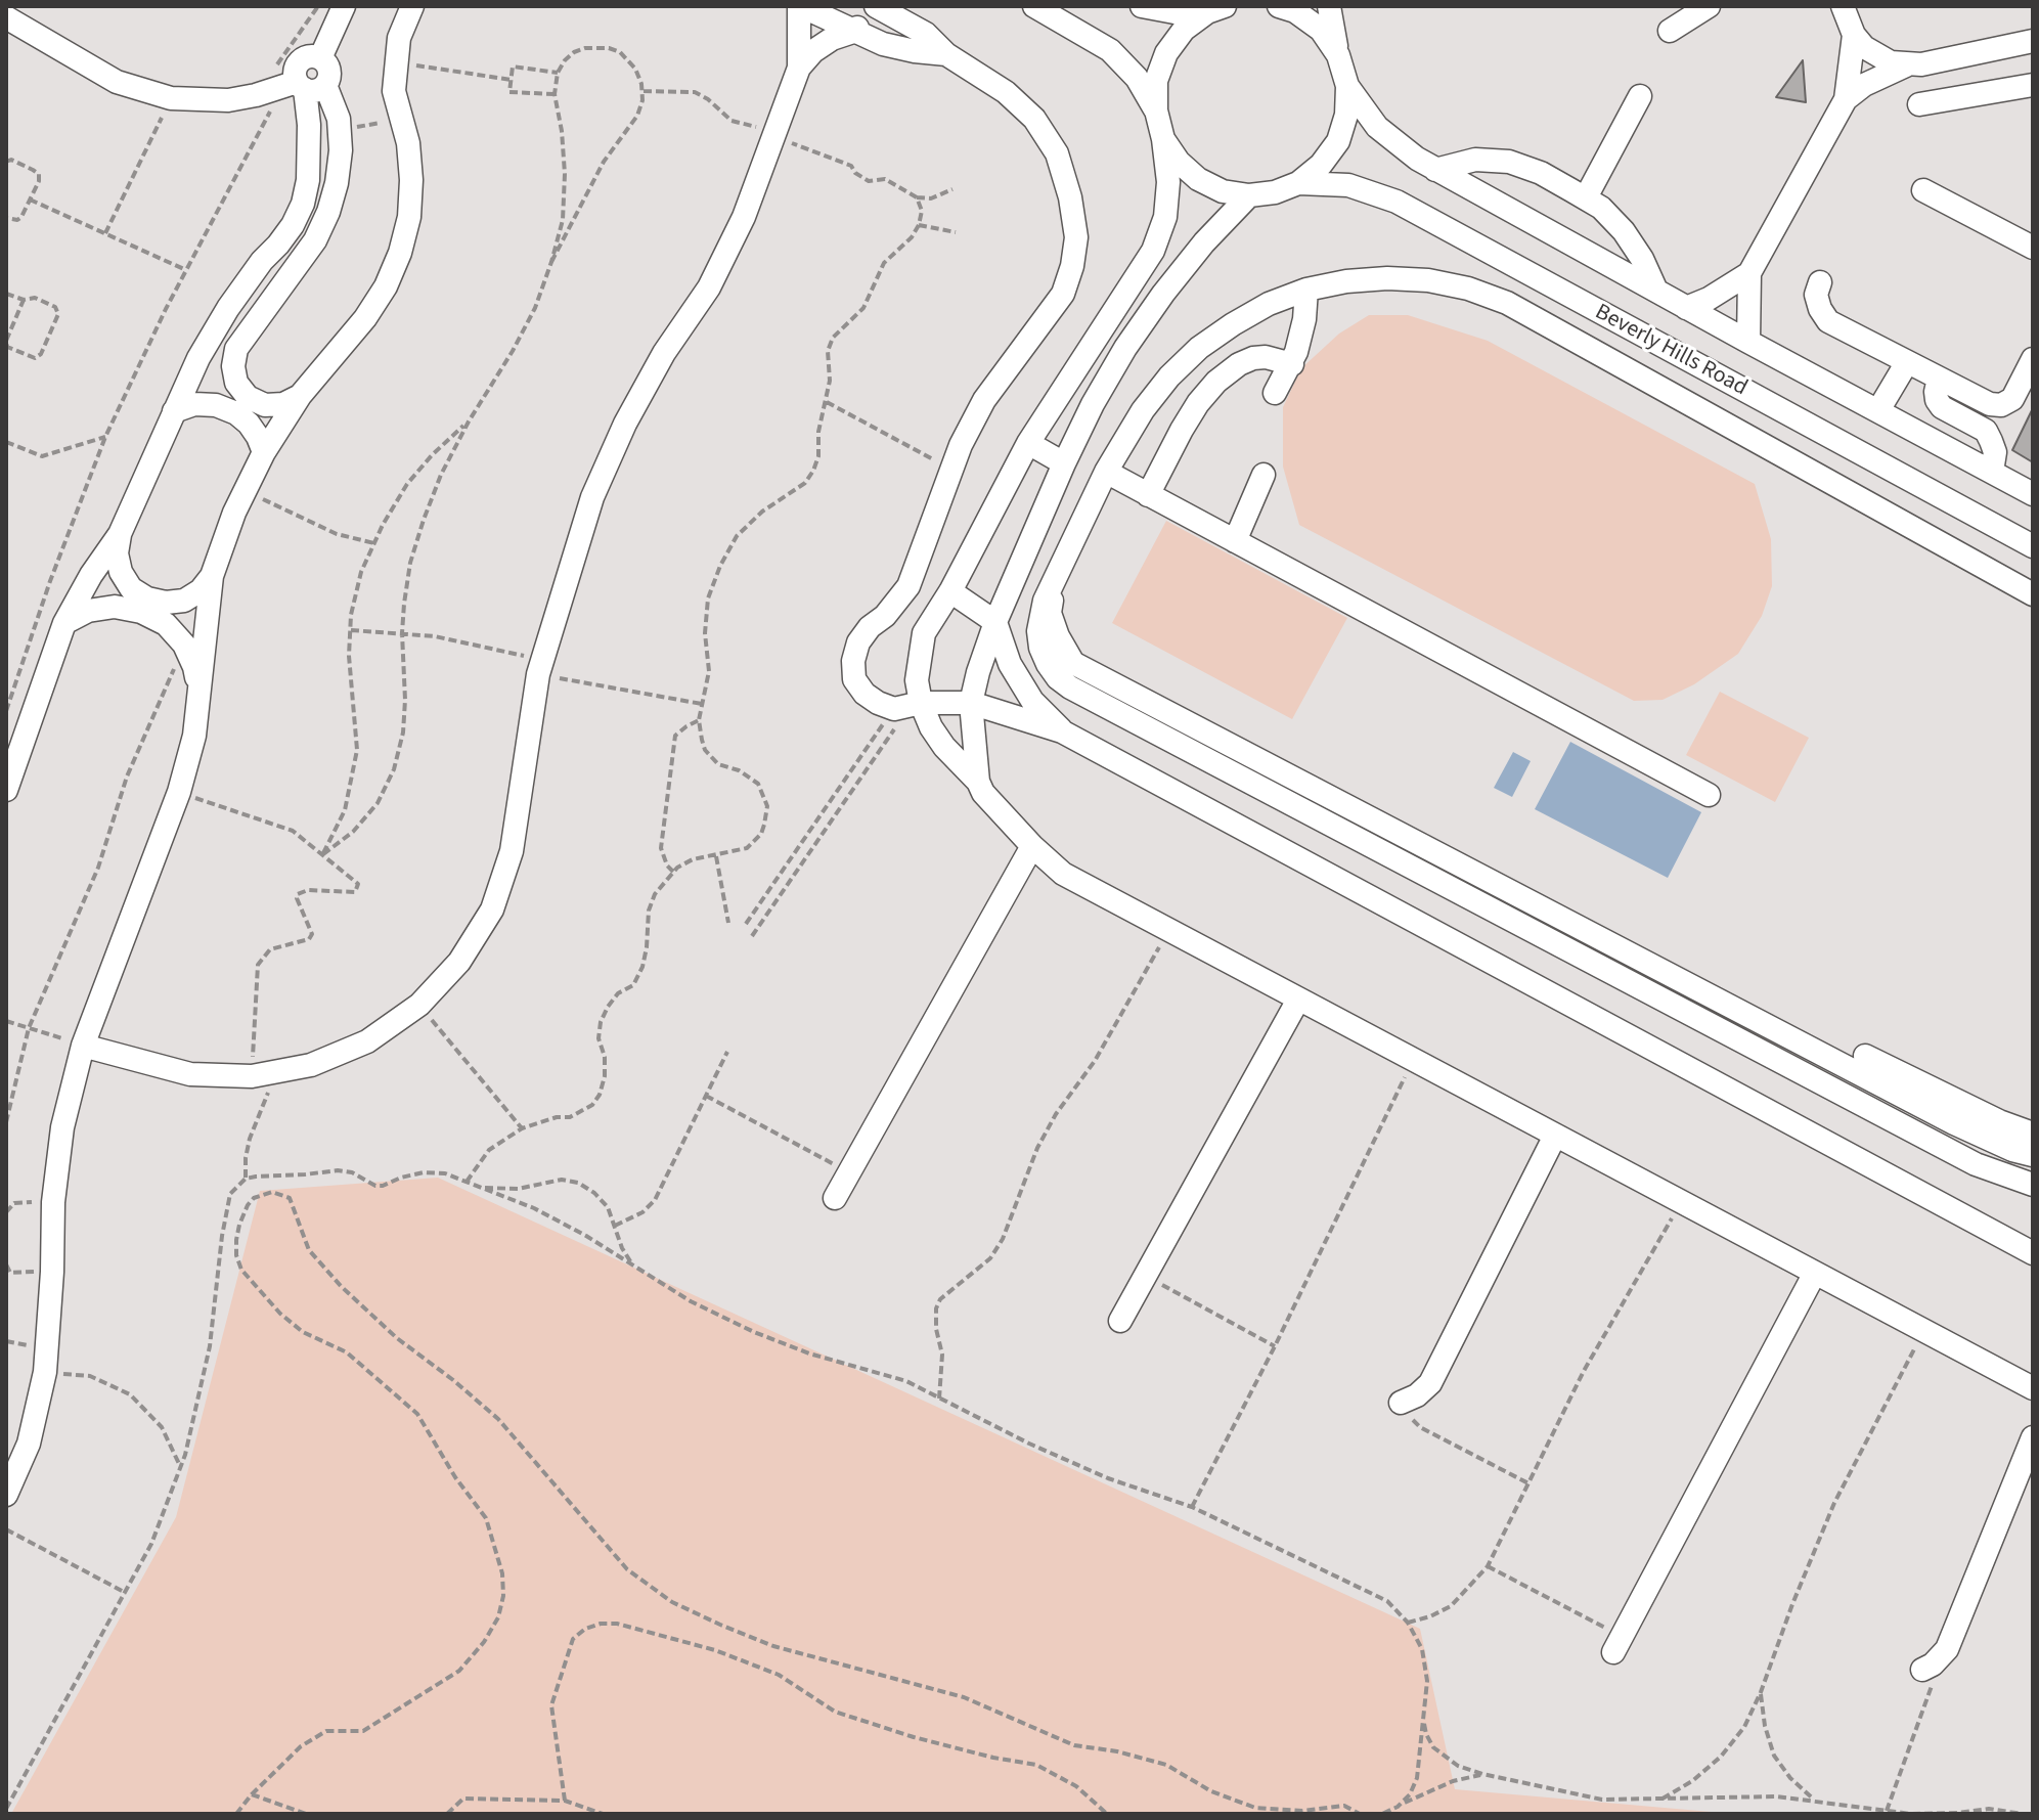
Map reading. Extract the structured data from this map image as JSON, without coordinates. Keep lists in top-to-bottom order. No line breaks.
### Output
{"streets":{"street":["Beverly Hills Road"]}}
